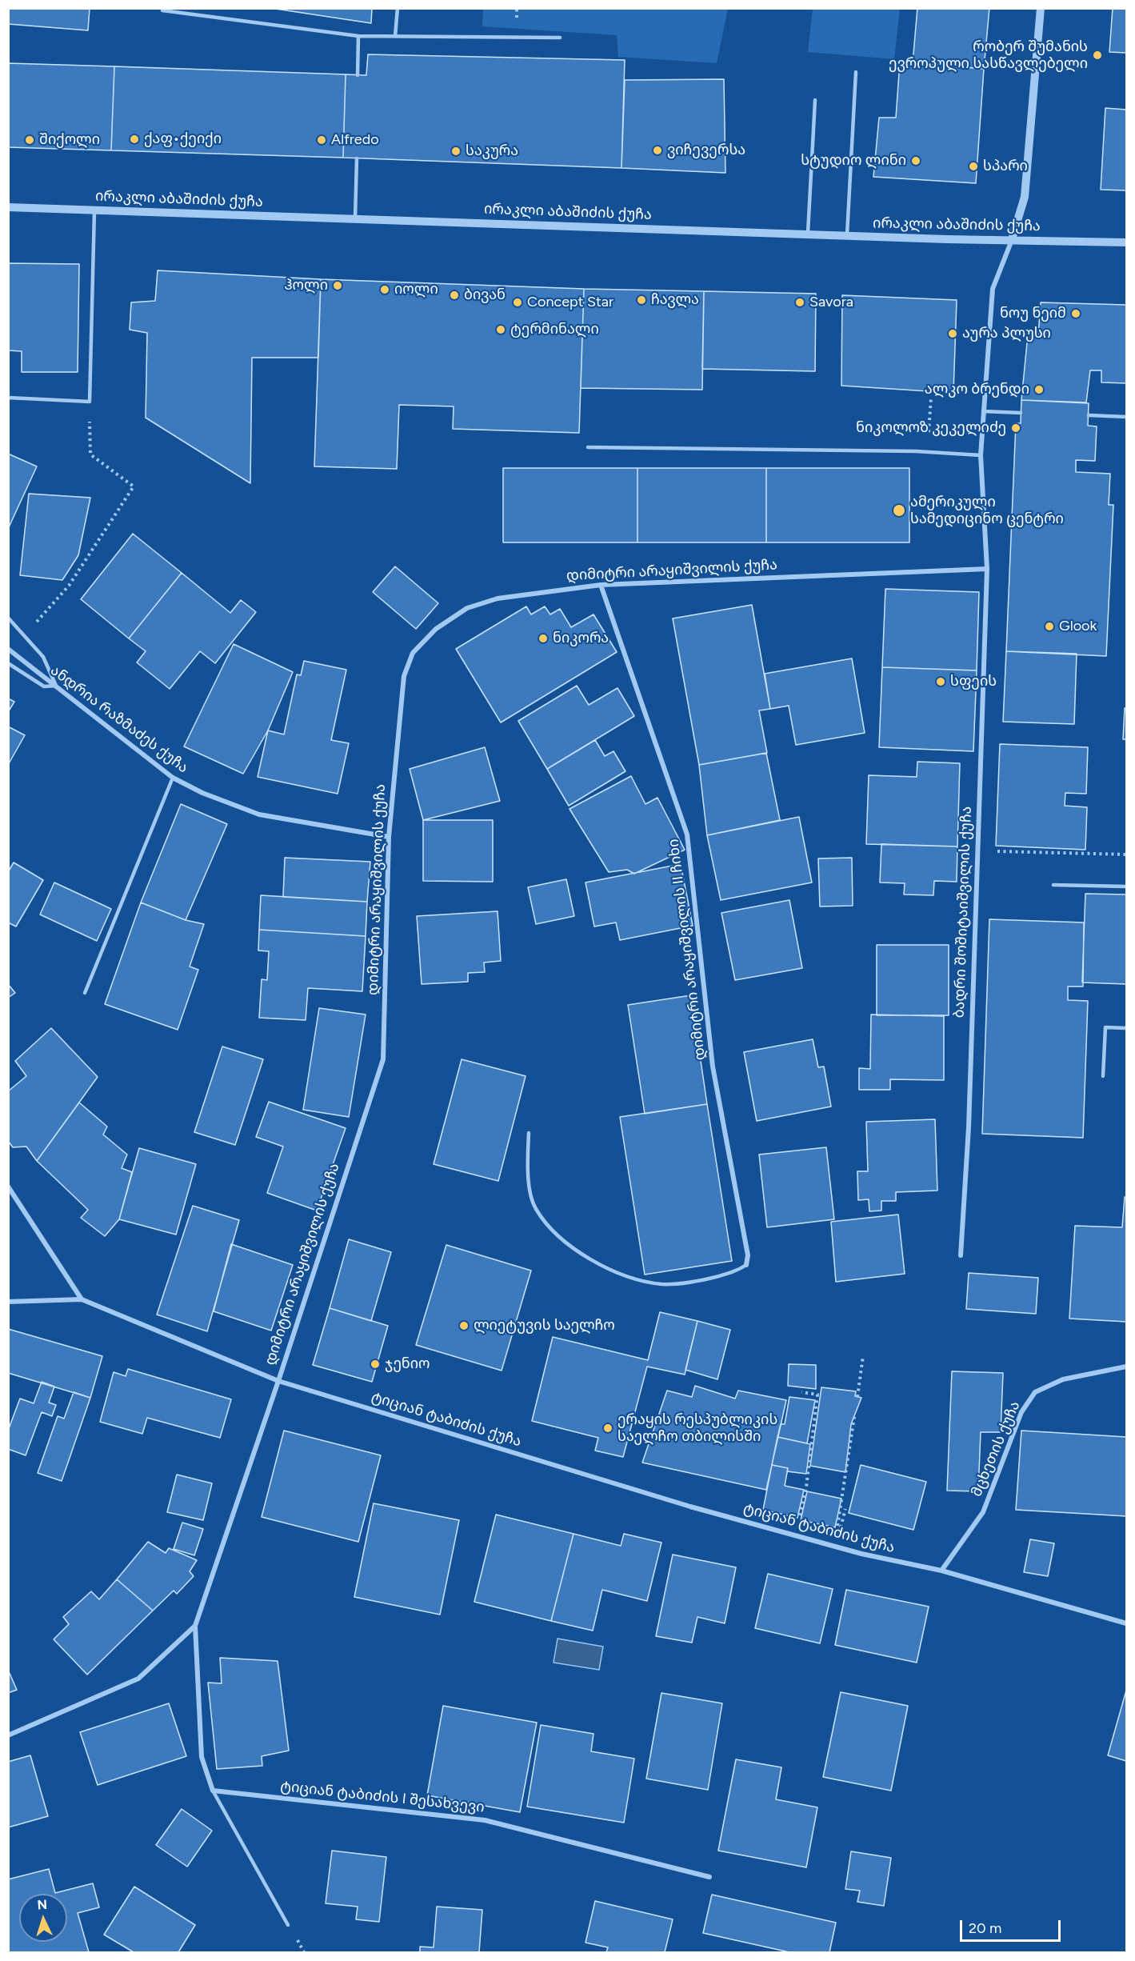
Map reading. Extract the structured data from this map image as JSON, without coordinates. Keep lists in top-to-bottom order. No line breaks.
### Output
{"streets":{"street":["ირაკლი აბაშიძის ქუჩა","დიმიტრი არაყიშვილის ქუჩა","ანდრია რაზმაძეს ქუჩა","ბადრი შოშიტაიშვილის ქუჩა","დიმიტრი არაყიშვილის II ჩიხი","ტიციან ტაბიძის ქუჩა","მცხეთის ქუჩა","ტიციან ტაბიძის I შესახვევი"]},"crossings":[["დიმიტრი არაყიშვილის ქუჩა","ანდრია რაზმაძეს ქუჩა"],["დიმიტრი არაყიშვილის ქუჩა","ბადრი შოშიტაიშვილის ქუჩა"],["დიმიტრი არაყიშვილის ქუჩა","დიმიტრი არაყიშვილის II ჩიხი"],["დიმიტრი არაყიშვილის ქუჩა","ტიციან ტაბიძის ქუჩა"],["ტიციან ტაბიძის ქუჩა","მცხეთის ქუჩა"]],"places":["რობერ შუმანის ევროპული სასწავლებელი","ქაფ•ქეიქი","შიქოლი","Alfredo","ვიჩევერსა","საკურა","სტუდიო ლინი","სპარი","ჰოლი","იოლი","ბივან","ჩავლა","Concept Star","Savora","ნოუ ნეიმ","ტერმინალი","აურა პლუსი","ალკო ბრენდი","ნიკოლოზ კეკელიძე","ამერიკული სამედიცინო ცენტრი","Glook","ნიკორა","სფეის","ლიეტუვის საელჩო","ჯენიო","ერაყის რესპუბლიკის საელჩო თბილისში"],"scale_bar":"20 m","north":"top"}
